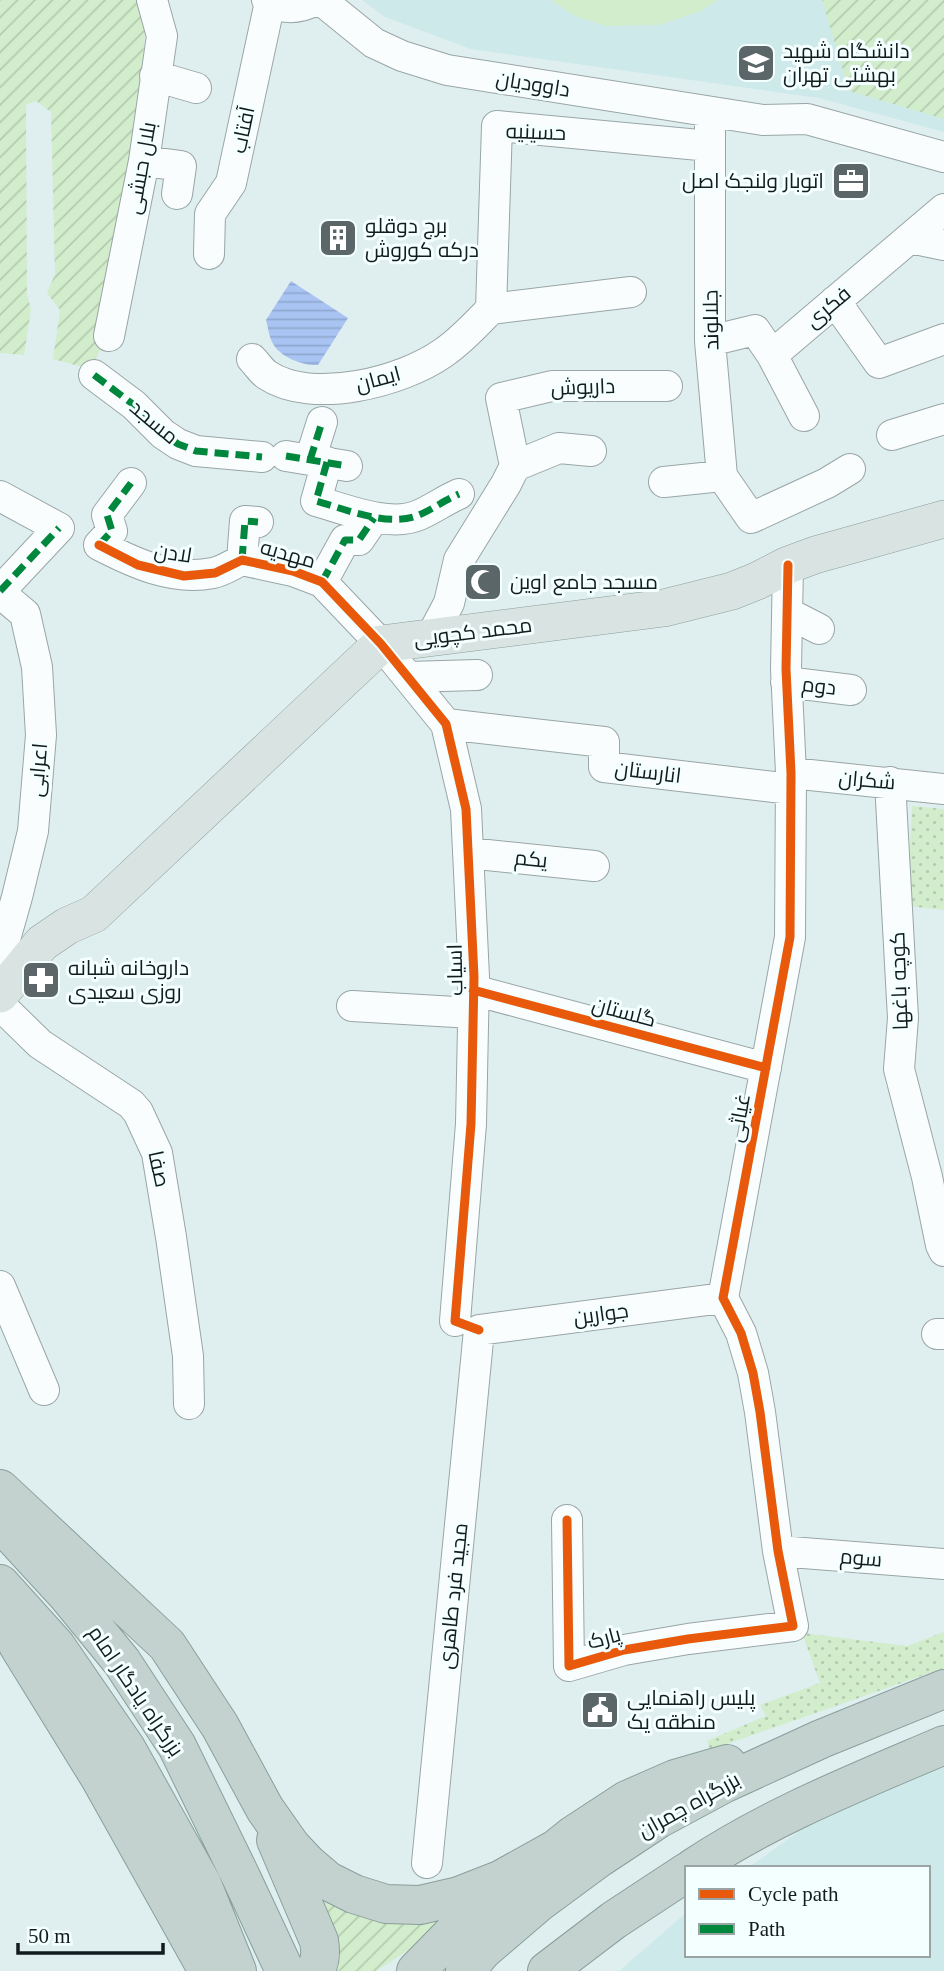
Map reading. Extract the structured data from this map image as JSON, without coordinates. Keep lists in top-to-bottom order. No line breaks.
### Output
{"streets":{"highway":["بزرگراه یادگار امام","بزرگراه چمران"],"main road":["محمد کچویی"],"street":["داوودیان","آفتاب","حسینیه","بلال حبشی","فکری","جلالوند","ایمان","داریوش","مسجد","لادن","مهدیه","دوم","اعرابی","انارستان","شکران","یکم","اسیاب","کوچه باغها","گلستان","غیاثی","صفا","جوارین","سوم","مجید فرد طاهری","پارک"]},"crossings":[["داوودیان","جلالوند"],["حسینیه","جلالوند"],["حسینیه","ایمان"],["لادن","مهدیه"],["مهدیه","محمد کچویی"],["مهدیه","اسیاب"],["محمد کچویی","اسیاب"],["محمد کچویی","غیاثی"],["دوم","غیاثی"],["انارستان","شکران"],["انارستان","اسیاب"],["انارستان","غیاثی"],["شکران","کوچه باغها"],["شکران","غیاثی"],["یکم","اسیاب"],["اسیاب","گلستان"],["اسیاب","جوارین"],["اسیاب","مجید فرد طاهری"],["گلستان","غیاثی"],["غیاثی","جوارین"],["جوارین","مجید فرد طاهری"],["سوم","پارک"]],"places":{"school or university":["دانشگاه شهید بهشتی تهران"],"office":["اتوبار ولنجک اصل"],"building":["برج دوقلو درکه کوروش"],"mosque":["مسجد جامع اوین"],"pharmacy":["داروخانه شبانه روزی سعیدی"],"public building":["پلیس راهنمایی منطقه یک"]},"legend":["Cycle path","Path"],"scale_bar":"50 m"}
